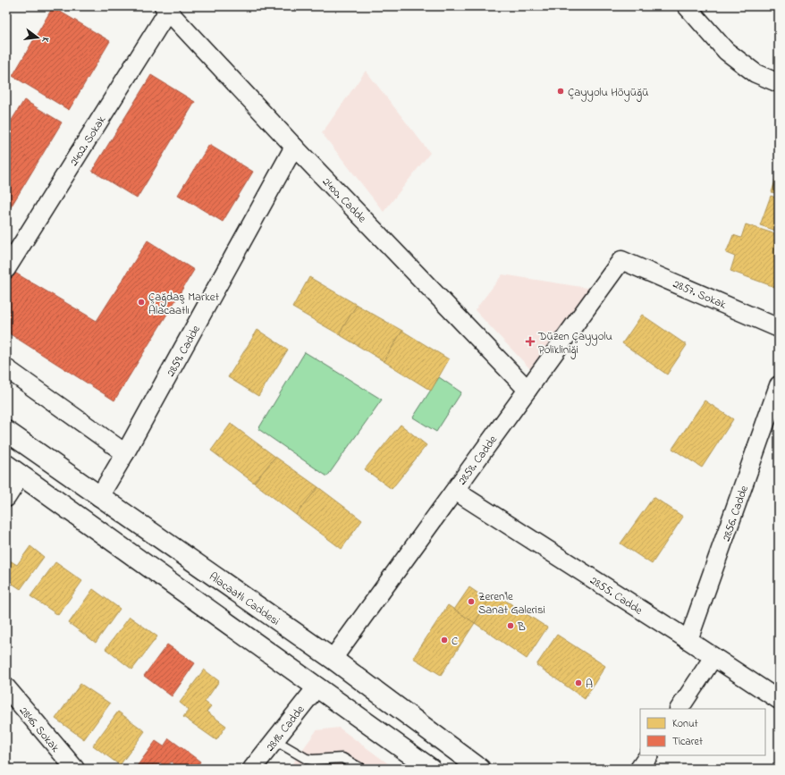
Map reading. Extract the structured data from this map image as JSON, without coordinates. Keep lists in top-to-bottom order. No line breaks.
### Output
{"streets":{"main road":["Alacaatlı Caddesi"],"street":["2402. Sokak","2400. Cadde","2857. Sokak","2859. Cadde","2858. Cadde","2856. Cadde","2855. Cadde","2818. Cadde","2846. Sokak"]},"crossings":[["2402. Sokak","2400. Cadde"],["2400. Cadde","2859. Cadde"],["2400. Cadde","2858. Cadde"],["2857. Sokak","2858. Cadde"],["2859. Cadde","Alacaatlı Caddesi"],["2858. Cadde","2855. Cadde"],["2858. Cadde","Alacaatlı Caddesi"],["2856. Cadde","2855. Cadde"]],"places":{"other":["Çayyolu Höyüğü","Çağdaş Market Alacaatlı","Zeren'le Sanat Galerisi","B","C","A"],"health":["Düzen Çayyolu Polikliniği"]},"legend":["Konut","Ticaret"],"north":"right"}
